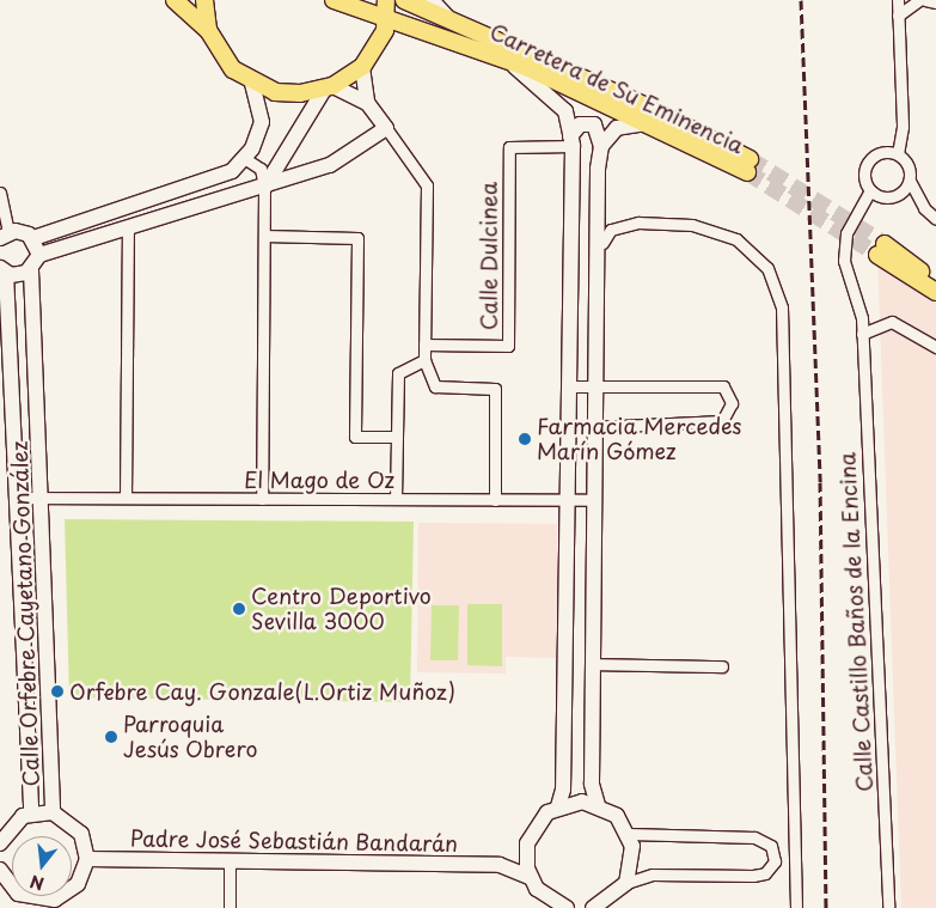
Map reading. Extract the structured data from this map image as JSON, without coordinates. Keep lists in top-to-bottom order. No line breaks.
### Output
{"streets":{"main road":["Carretera de Su Eminencia"],"street":["Calle Dulcinea","El Mago de Oz","Calle Orfebre Cayetano González","Calle Castillo Baños de la Encina","Padre José Sebastián Bandarán"]},"crossings":[["El Mago de Oz","Calle Orfebre Cayetano González"]],"places":["Farmacia Mercedes Marín Gómez","Centro Deportivo Sevilla 3000","Orfebre Cay. Gonzale(L.Ortiz Muñoz)","Parroquia Jesús Obrero"],"north":"bottom"}
